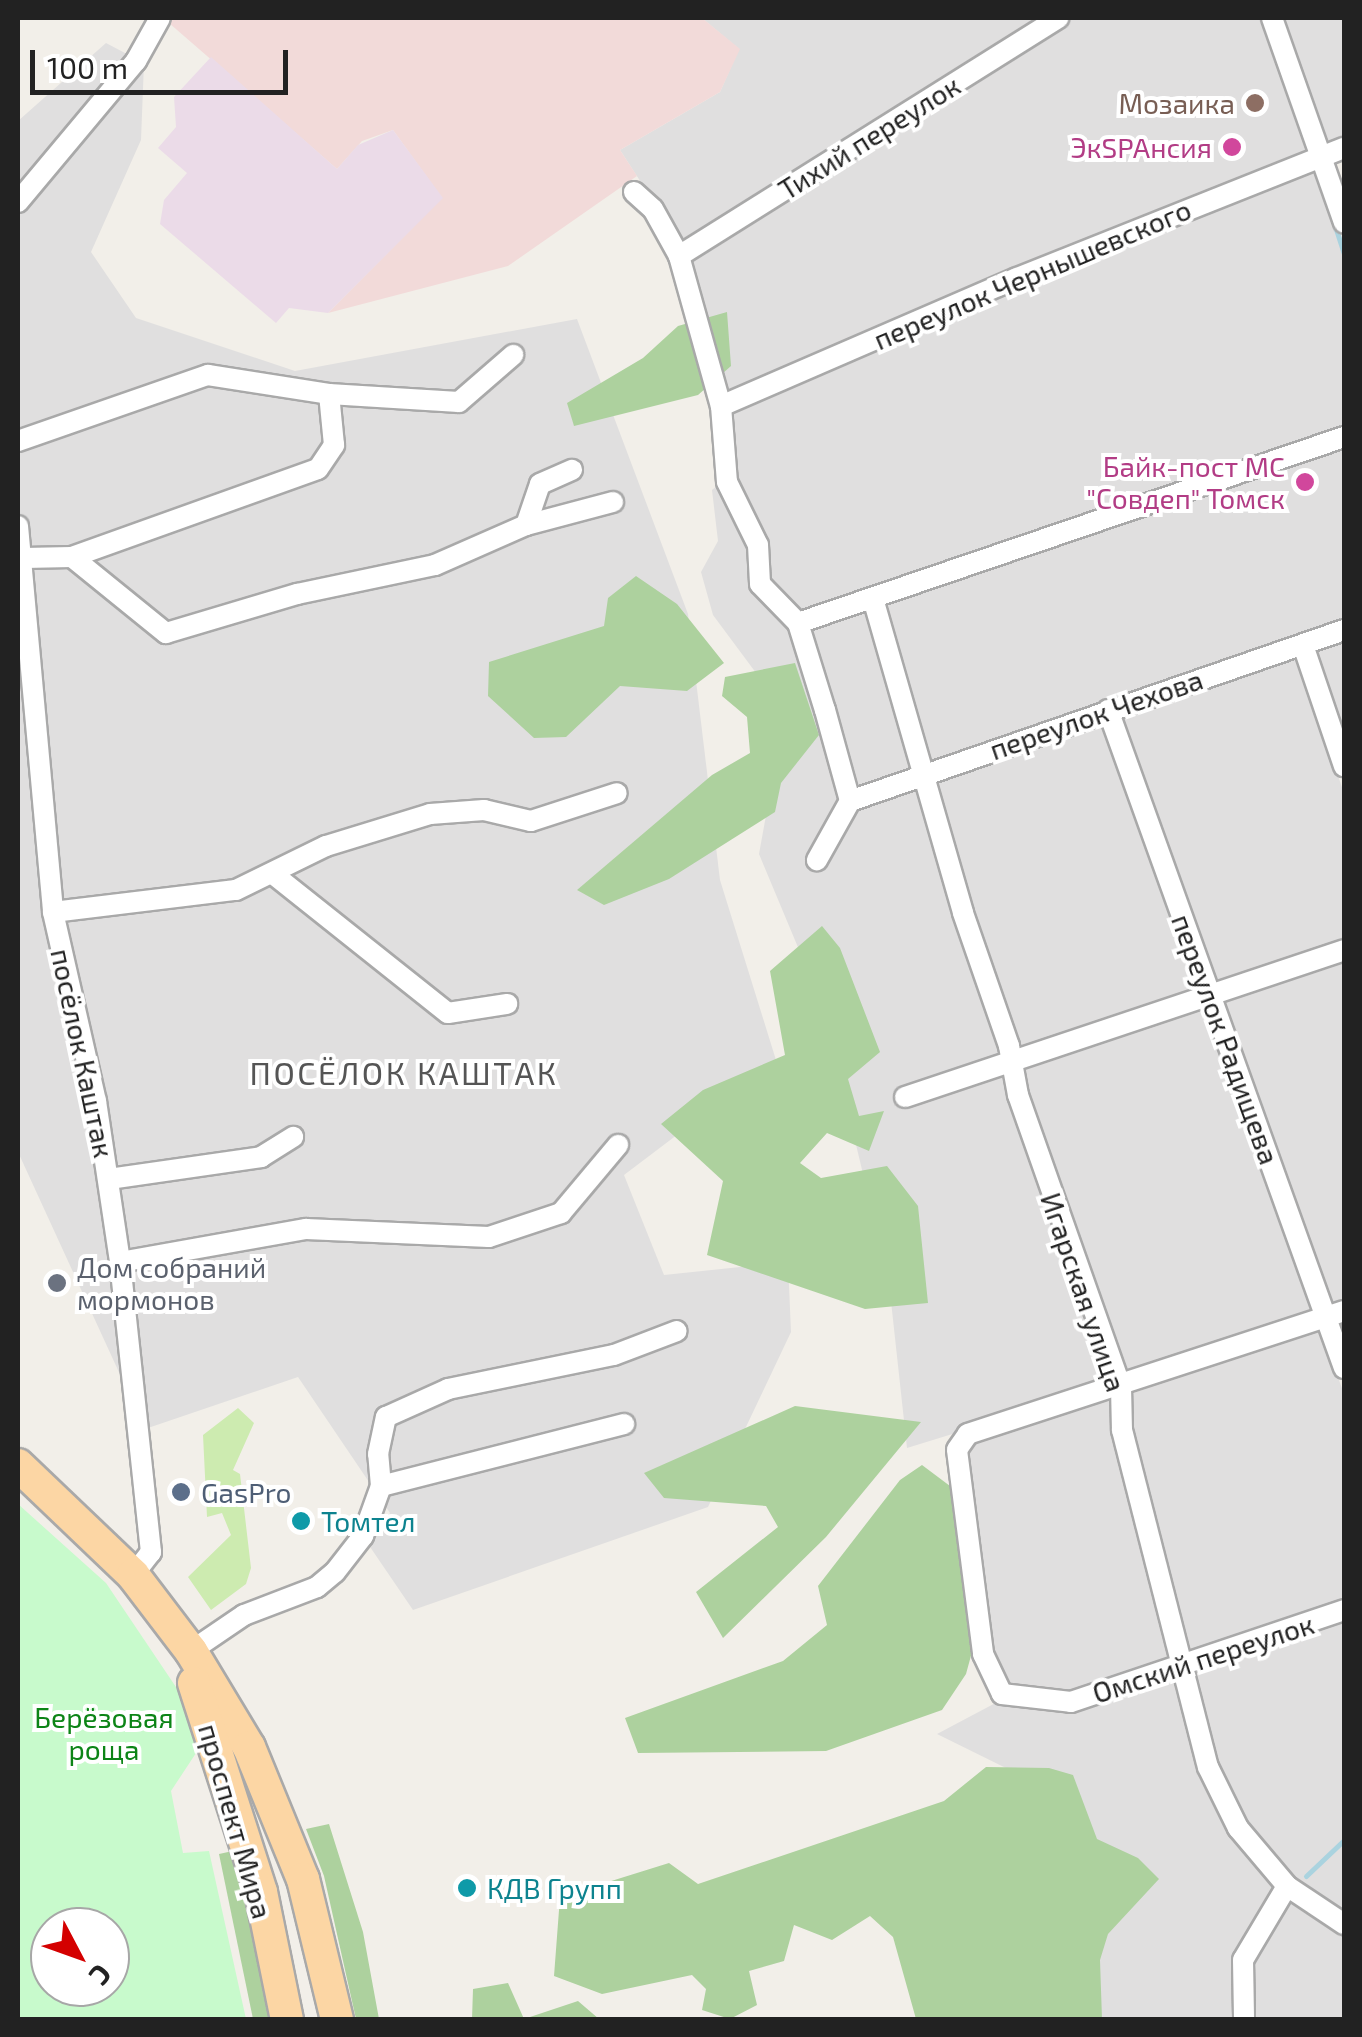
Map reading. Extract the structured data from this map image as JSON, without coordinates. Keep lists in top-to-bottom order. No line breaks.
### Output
{"streets":{"main road":["проспект Мира"],"street":["Тихий переулок","переулок Чернышевского","переулок Чехова","переулок Радищева","посёлок Каштак","Игарская улица","Омский переулок"]},"crossings":[["переулок Чехова","переулок Радищева"],["переулок Чехова","Игарская улица"],["посёлок Каштак","проспект Мира"],["Игарская улица","Омский переулок"]],"districts":["ПОСЁЛОК КАШТАК"],"parks":["Берёзовая роща"],"places":["Мозаика","ЭкSPAнсия","Байк-пост MC \"Совдеп\" Томск","Дом собраний мормонов","GasPro","Томтел","КДВ Групп"],"scale_bar":"100 m","north":"bottom right"}
